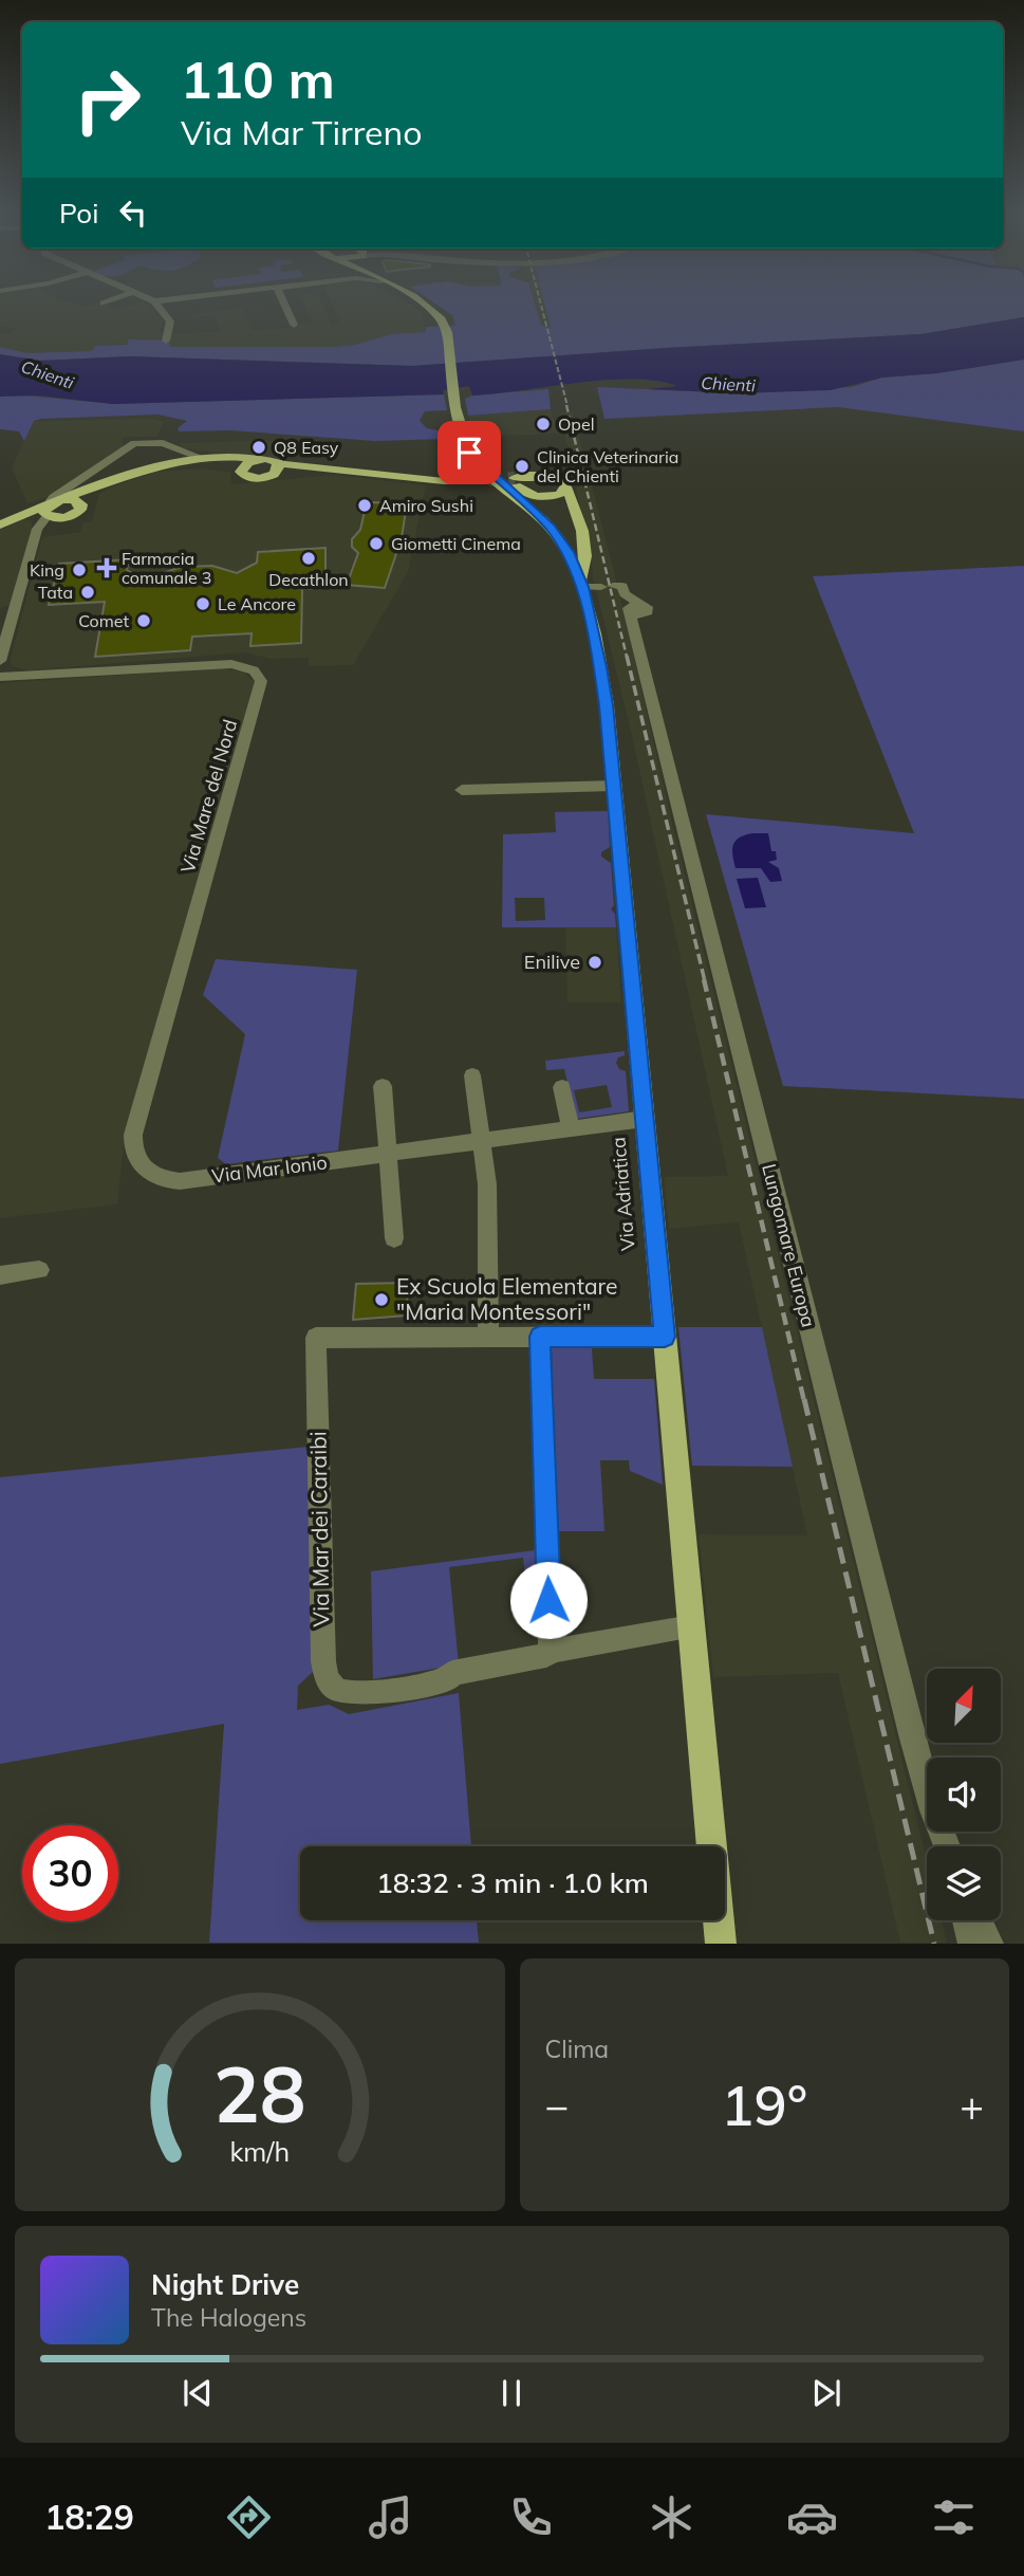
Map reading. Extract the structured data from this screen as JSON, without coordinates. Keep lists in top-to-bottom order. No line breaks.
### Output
{"streets":{"main road":["Via Adriatica"],"street":["Via Mare del Nord","Via Mar Ionio","Lungomare Europa","Via Mar dei Caraibi"]},"crossings":[["Via Mare del Nord","Via Mar Ionio"],["Via Mar Ionio","Via Adriatica"],["Via Adriatica","Lungomare Europa"]],"water":["Chienti"],"places":{"other":["Opel","Q8 Easy","Clinica Veterinaria del Chienti","Amiro Sushi","Giometti Cinema","Decathlon","King","Tata","Le Ancore","Comet","Enilive","Ex Scuola Elementare \"Maria Montessori\""],"health":["Farmacia comunale 3"]},"north":"top right","page":{"turn":["110 m","Via Mar Tirreno"],"then":"Poi","limit":"30","trip":"18:32 · 3 min · 1.0 km","tile":"Clima","heat":["−","19°","+"],"song":["Night Drive","The Halogens"],"tabs":"18:29","gauge":["28","km/h"]}}
